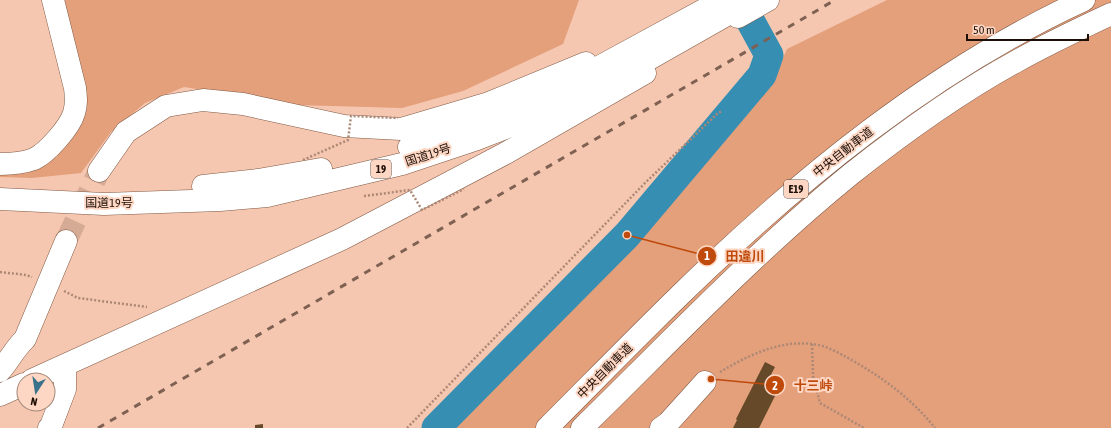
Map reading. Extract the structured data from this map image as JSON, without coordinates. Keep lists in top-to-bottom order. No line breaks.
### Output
{"streets":{"main road":["中央自動車道","国道19号","19","E19"]},"places":["田違川","十三峠"],"scale_bar":"50 m","north":"bottom"}
